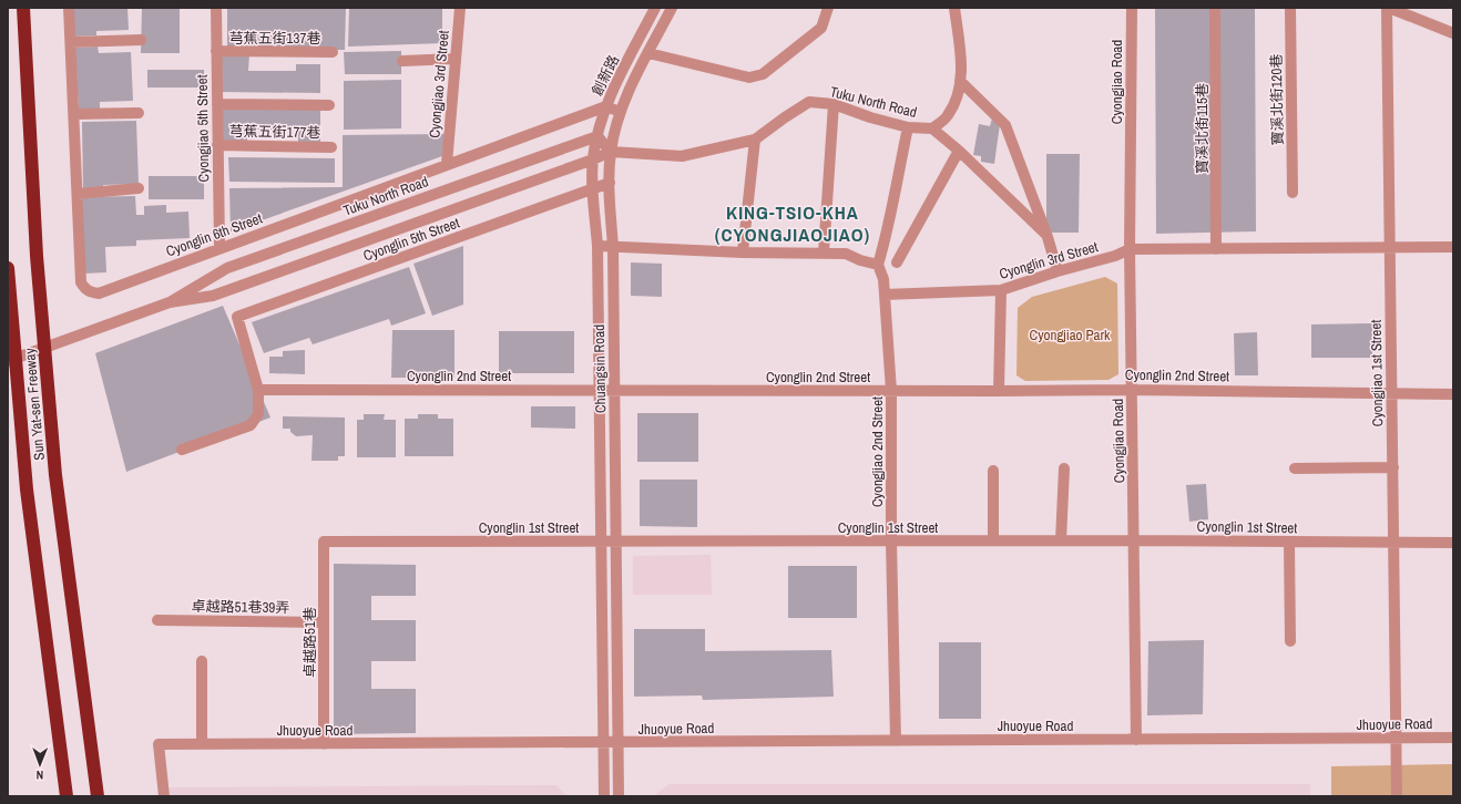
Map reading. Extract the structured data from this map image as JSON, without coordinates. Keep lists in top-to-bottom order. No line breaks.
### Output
{"streets":{"highway":["Sun Yat-sen Freeway"],"street":["芎蕉五街137巷","創新路","Cyongjiao Road","Cyongjiao 3rd Street","寶溪北街120巷","Tuku North Road","Cyongjiao 5th Street","寶溪北街115巷","芎蕉五街177巷","Cyonglin 6th Street","Cyonglin 5th Street","Cyonglin 3rd Street","Chuangsin Road","Cyongjiao 1st Street","Cyonglin 2nd Street","Cyongjiao 2nd Street","Cyonglin 1st Street","卓越路51巷39弄","卓越路51巷","Jhuoyue Road"]},"crossings":[["芎蕉五街137巷","Cyongjiao 5th Street"],["創新路","Tuku North Road"],["創新路","Cyonglin 6th Street"],["創新路","Chuangsin Road"],["Cyongjiao Road","Cyonglin 3rd Street"],["Cyongjiao Road","Cyonglin 2nd Street"],["Cyongjiao Road","Cyonglin 1st Street"],["Cyongjiao Road","Jhuoyue Road"],["Cyongjiao 3rd Street","Cyonglin 6th Street"],["Tuku North Road","Chuangsin Road"],["Cyongjiao 5th Street","芎蕉五街177巷"],["Cyongjiao 5th Street","Cyonglin 6th Street"],["寶溪北街115巷","Cyonglin 3rd Street"],["Cyonglin 5th Street","Chuangsin Road"],["Cyonglin 5th Street","Cyonglin 2nd Street"],["Cyonglin 3rd Street","Cyongjiao 1st Street"],["Cyonglin 3rd Street","Cyongjiao 2nd Street"],["Chuangsin Road","Cyonglin 2nd Street"],["Chuangsin Road","Cyonglin 1st Street"],["Chuangsin Road","Jhuoyue Road"],["Cyongjiao 1st Street","Cyonglin 2nd Street"],["Cyongjiao 1st Street","Cyonglin 1st Street"],["Cyongjiao 1st Street","Jhuoyue Road"],["Cyonglin 2nd Street","Cyongjiao 2nd Street"],["Cyongjiao 2nd Street","Cyonglin 1st Street"],["Cyongjiao 2nd Street","Jhuoyue Road"],["Cyonglin 1st Street","卓越路51巷"],["卓越路51巷39弄","卓越路51巷"],["卓越路51巷","Jhuoyue Road"]],"districts":["KING-TSIO-KHA (CYONGJIAOJIAO)"],"parks":["Cyongjiao Park"],"north":"bottom"}
